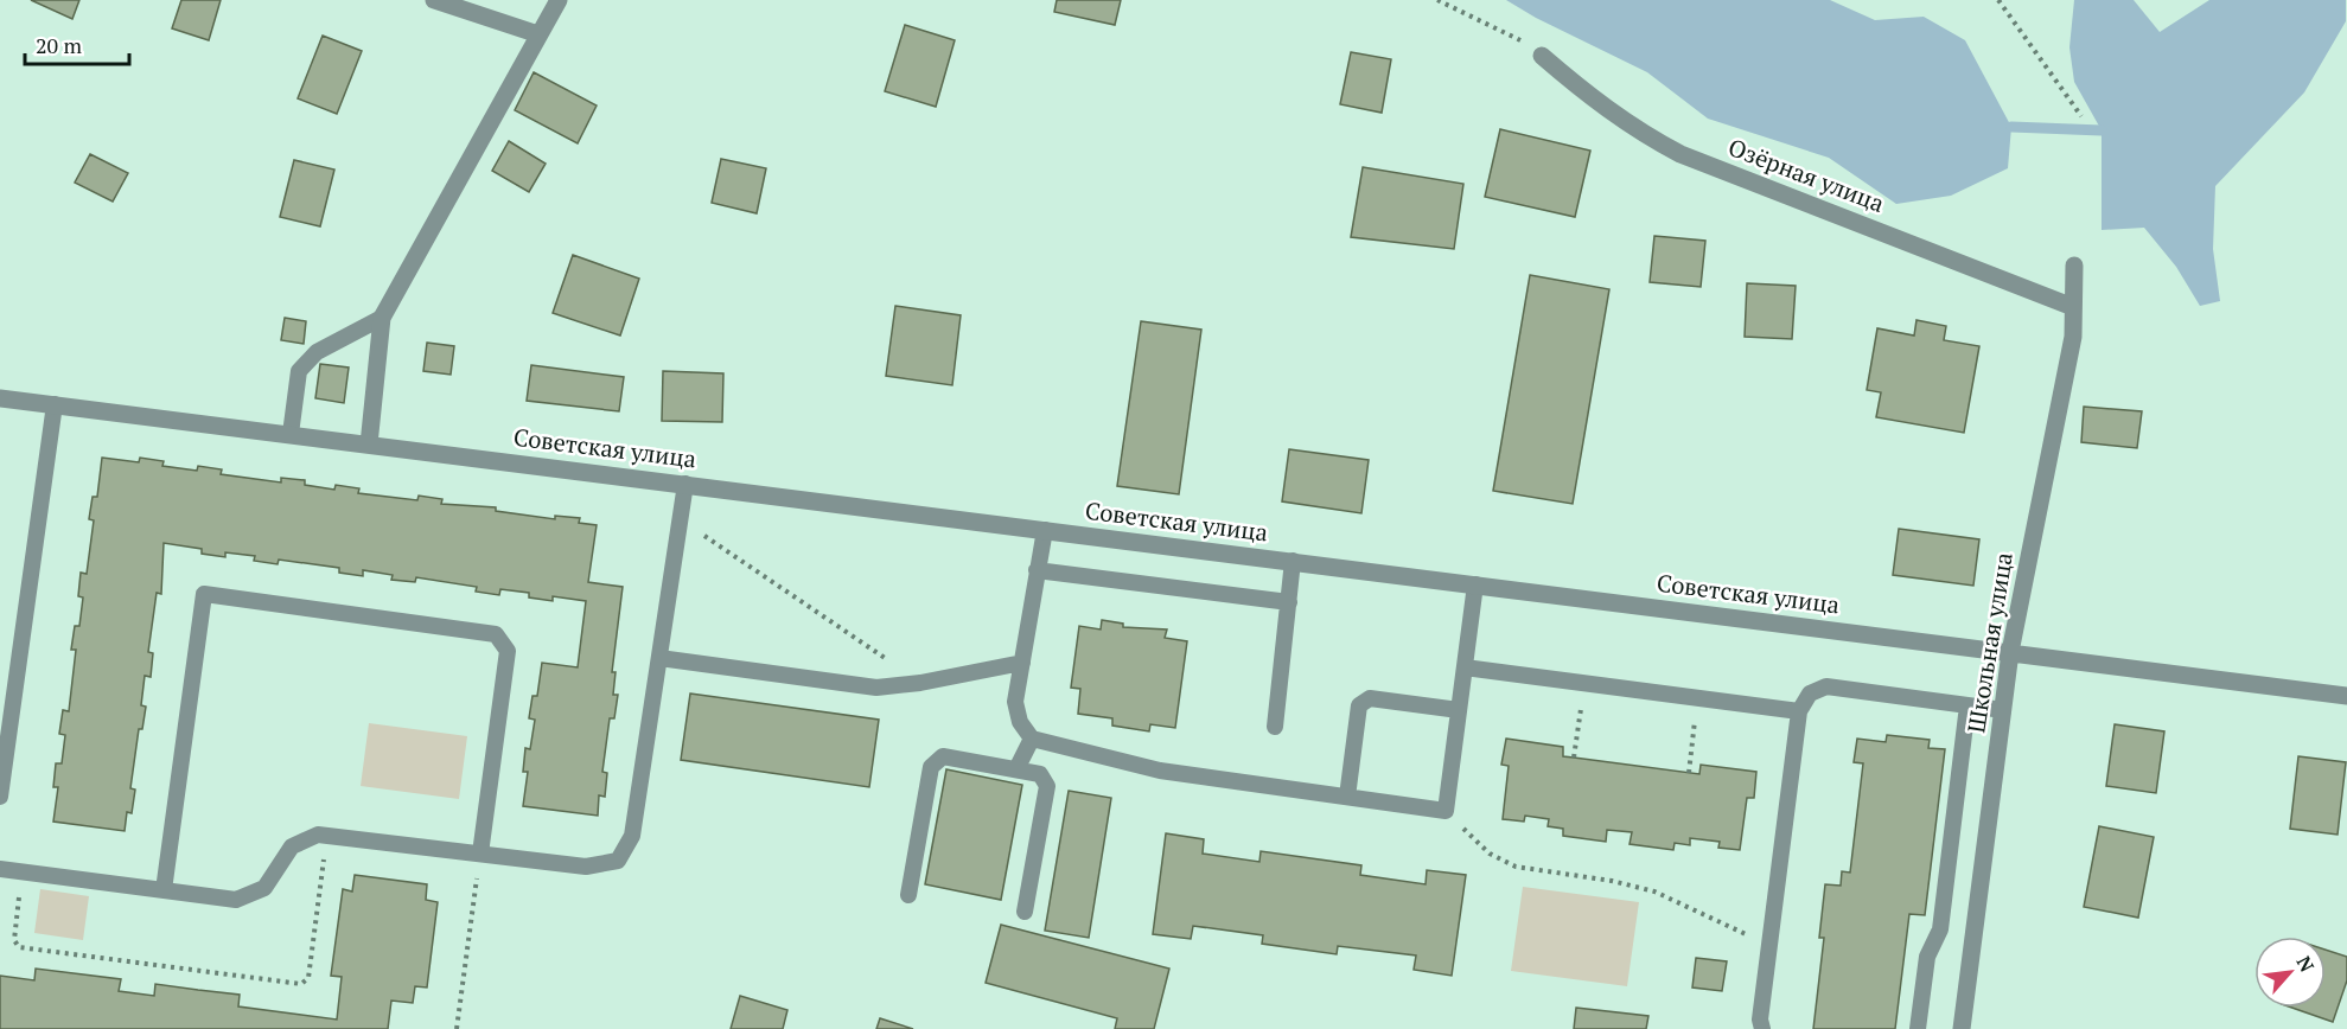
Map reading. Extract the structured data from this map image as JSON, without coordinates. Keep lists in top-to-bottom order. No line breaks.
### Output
{"streets":{"street":["Озёрная улица","Советская улица","Школьная улица"]},"crossings":[["Озёрная улица","Школьная улица"],["Советская улица","Школьная улица"]],"scale_bar":"20 m","north":"top right"}
